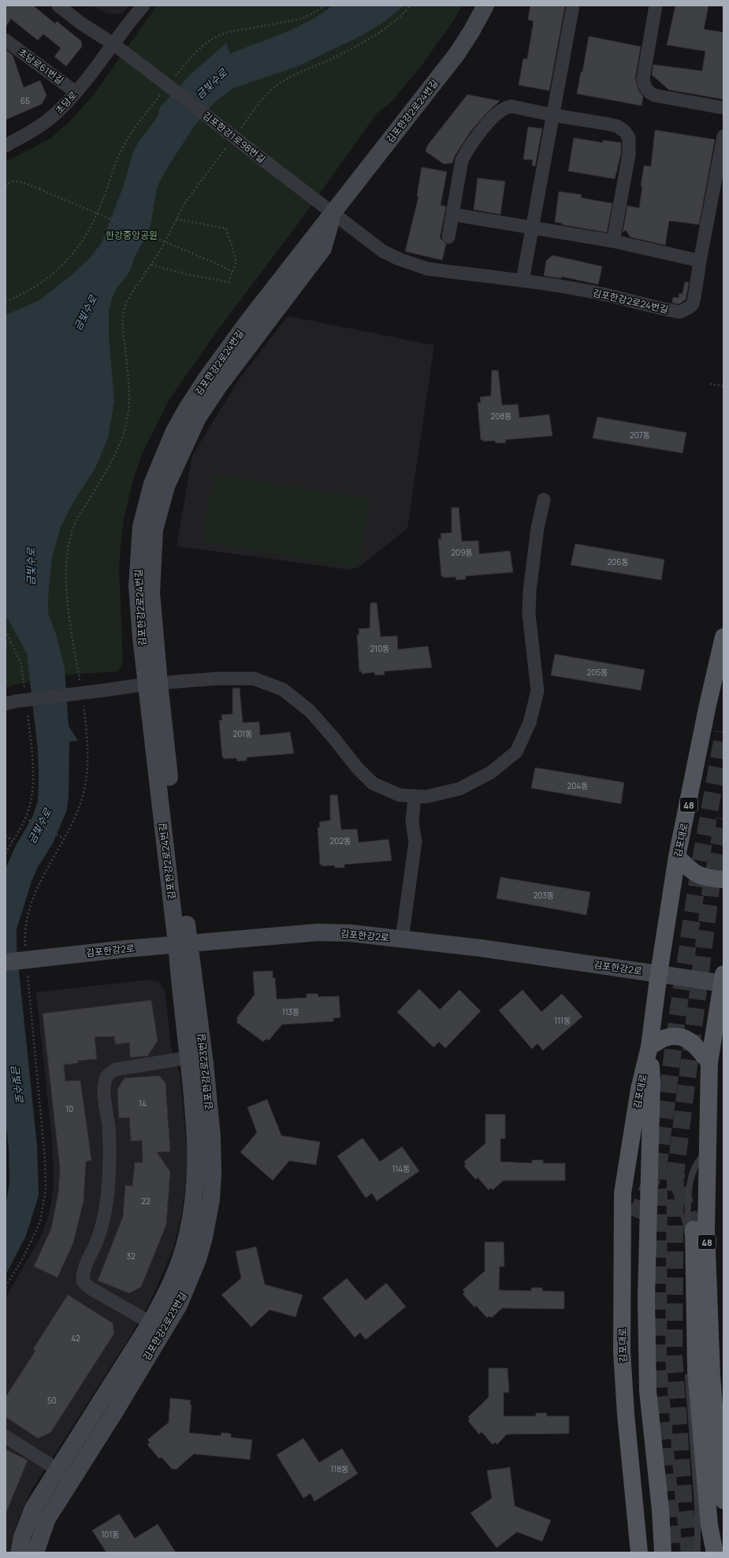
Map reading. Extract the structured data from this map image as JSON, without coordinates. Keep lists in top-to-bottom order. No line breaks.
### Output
{"streets":{"main road":["48","김포대로"],"street":["초당로61번길","초당로","김포한강2로24번길","김포한강1로98번길","김포한강2로","김포한강2로23번길"]},"crossings":[["초당로61번길","초당로"],["초당로","김포한강1로98번길"],["김포한강2로24번길","김포한강1로98번길"],["김포한강2로24번길","김포한강2로"],["김포한강2로24번길","김포한강2로23번길"],["48","김포한강2로"],["김포대로","김포한강2로"],["김포한강2로","김포한강2로23번길"]],"water":["금빛수로"],"parks":["한강중앙공원"],"house_numbers":["65","208동","207동","209동","206동","210동","205동","201동","204동","202동","203동","113동","111동","14","10","114동","22","32","42","50","118동","101동"]}
